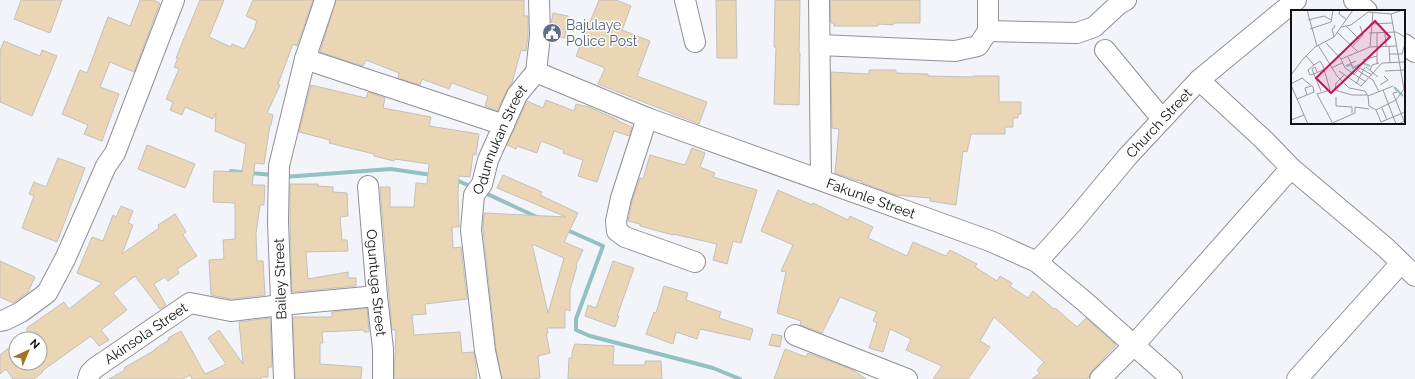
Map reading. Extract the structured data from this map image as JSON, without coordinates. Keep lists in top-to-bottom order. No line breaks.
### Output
{"streets":{"street":["Church Street","Odunnukan Street","Fakunle Street","Bailey Street","Oguntuga Street","Akinsola Street"]},"crossings":[["Church Street","Fakunle Street"],["Odunnukan Street","Fakunle Street"],["Bailey Street","Akinsola Street"],["Oguntuga Street","Akinsola Street"]],"places":{"public building":["Bajulaye Police Post"]},"north":"top right"}
